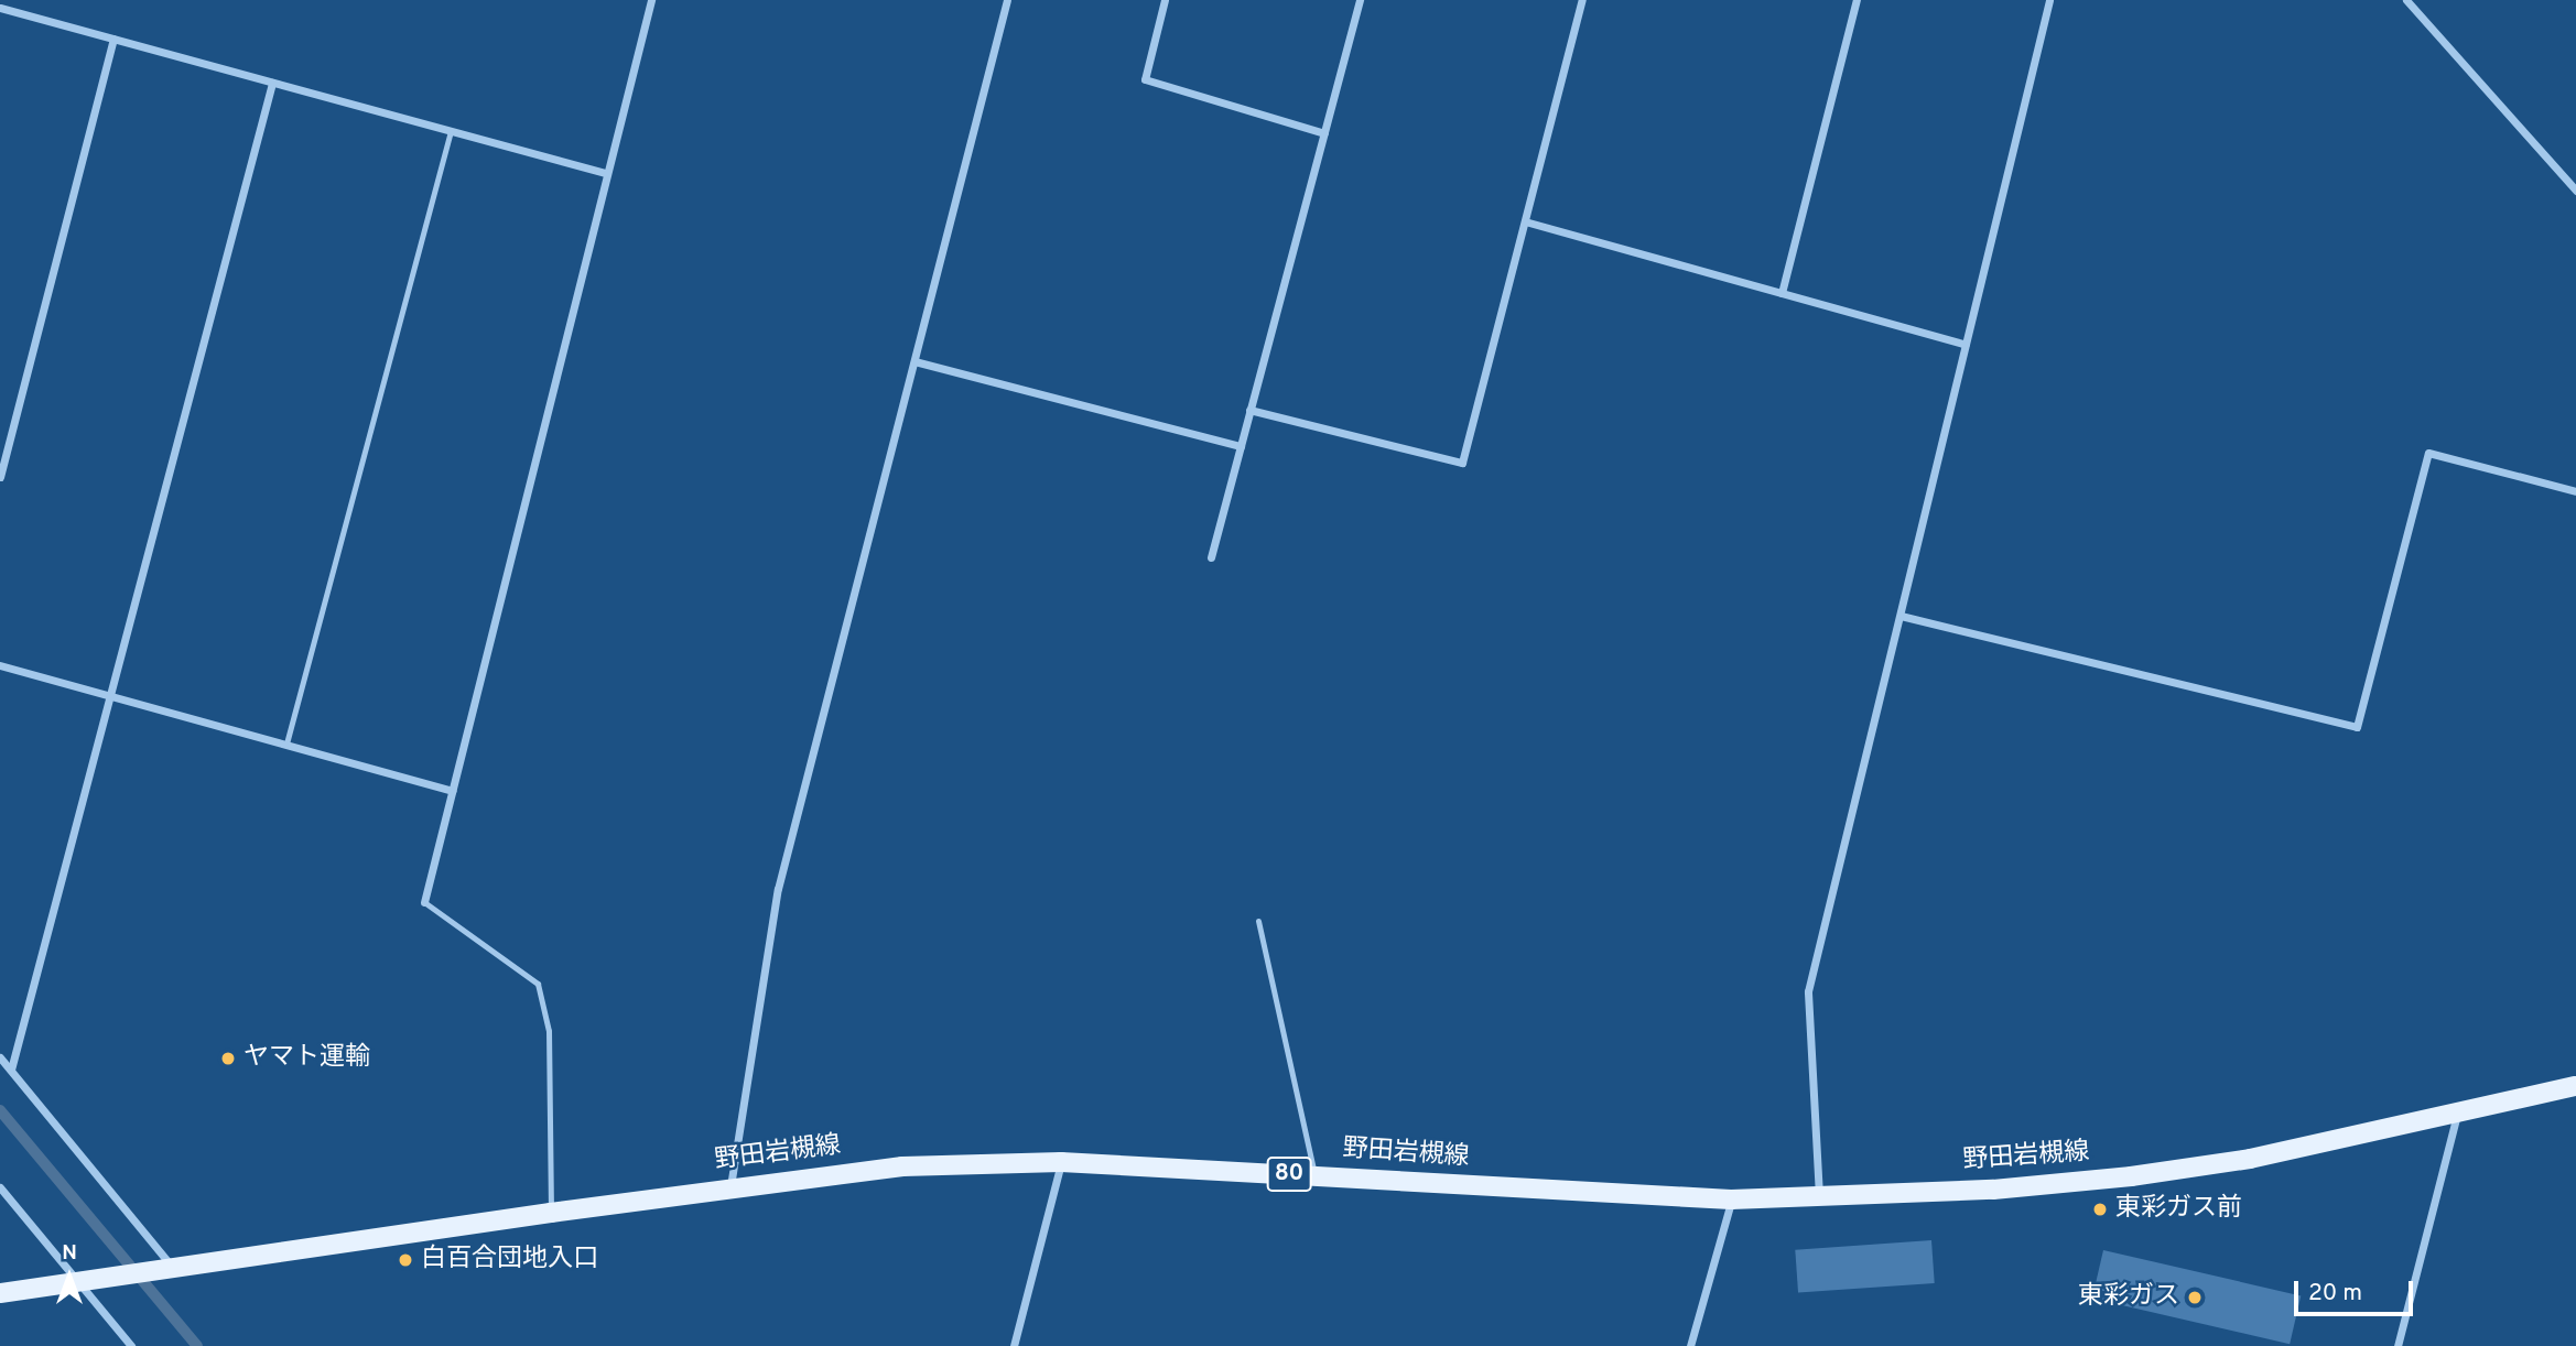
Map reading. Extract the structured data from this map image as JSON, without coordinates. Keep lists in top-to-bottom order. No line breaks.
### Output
{"streets":{"main road":["野田岩槻線","80"]},"places":["ヤマト運輸","東彩ガス前","白百合団地入口","東彩ガス"],"scale_bar":"20 m","north":"top"}
